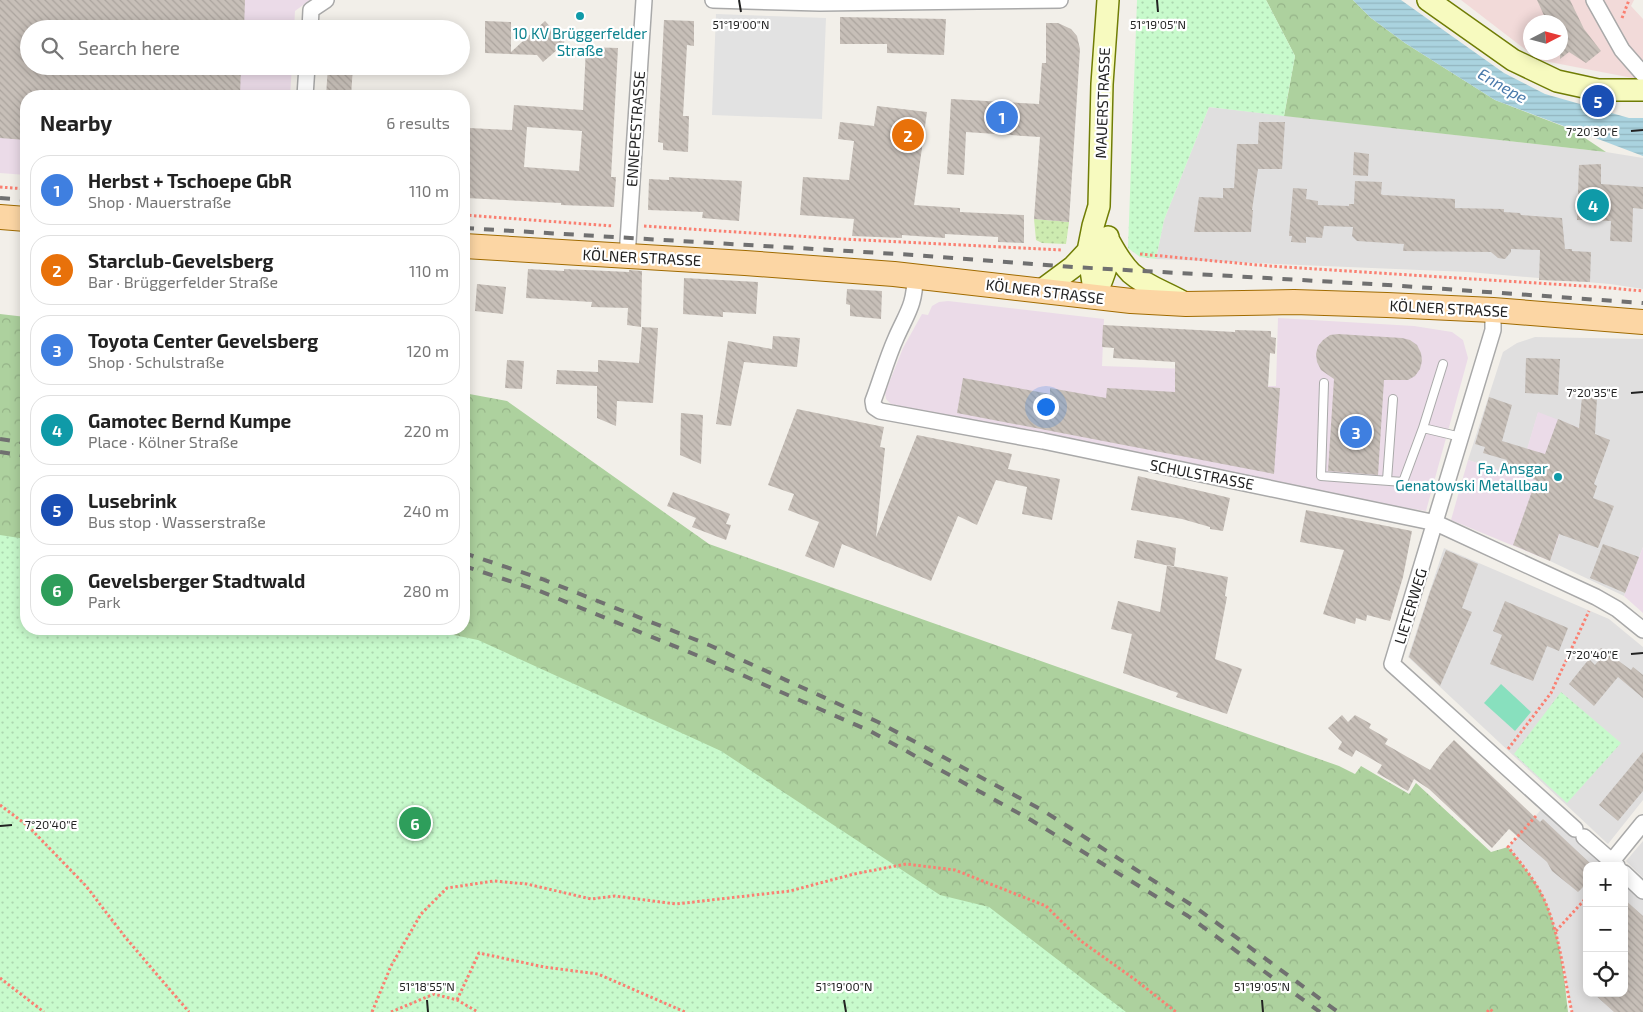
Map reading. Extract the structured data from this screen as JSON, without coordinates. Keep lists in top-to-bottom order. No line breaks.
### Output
{"streets":{"main road":["MAUERSTRASSE","KÖLNER STRASSE"],"street":["ENNEPESTRASSE","SCHULSTRASSE","LIETERWEG"]},"crossings":[["MAUERSTRASSE","KÖLNER STRASSE"],["ENNEPESTRASSE","KÖLNER STRASSE"],["KÖLNER STRASSE","SCHULSTRASSE"],["KÖLNER STRASSE","LIETERWEG"],["SCHULSTRASSE","LIETERWEG"]],"water":["Ennepe"],"places":["10 KV Brüggerfelder Straße","Fa. Ansgar Genatowski Metallbau"],"north":"right","page":{"search":"Search here","pins":["5","1","2","4","3","6"],"heading":["Nearby","6 results"],"list":[{"mark":"1","name":"Herbst + Tschoepe GbR","note":"Shop · Mauerstraße","value":"110 m"},{"mark":"2","name":"Starclub-Gevelsberg","note":"Bar · Brüggerfelder Straße","value":"110 m"},{"mark":"3","name":"Toyota Center Gevelsberg","note":"Shop · Schulstraße","value":"120 m"},{"mark":"4","name":"Gamotec Bernd Kumpe","note":"Place · Kölner Straße","value":"220 m"},{"mark":"5","name":"Lusebrink","note":"Bus stop · Wasserstraße","value":"240 m"},{"mark":"6","name":"Gevelsberger Stadtwald","note":"Park","value":"280 m"}],"map_buttons":["+","−"]},"coordinates":["51°19'00\"N","51°19'05\"N","7°20'30\"E","7°20'35\"E","7°20'40\"E","51°18'55\"N"]}
